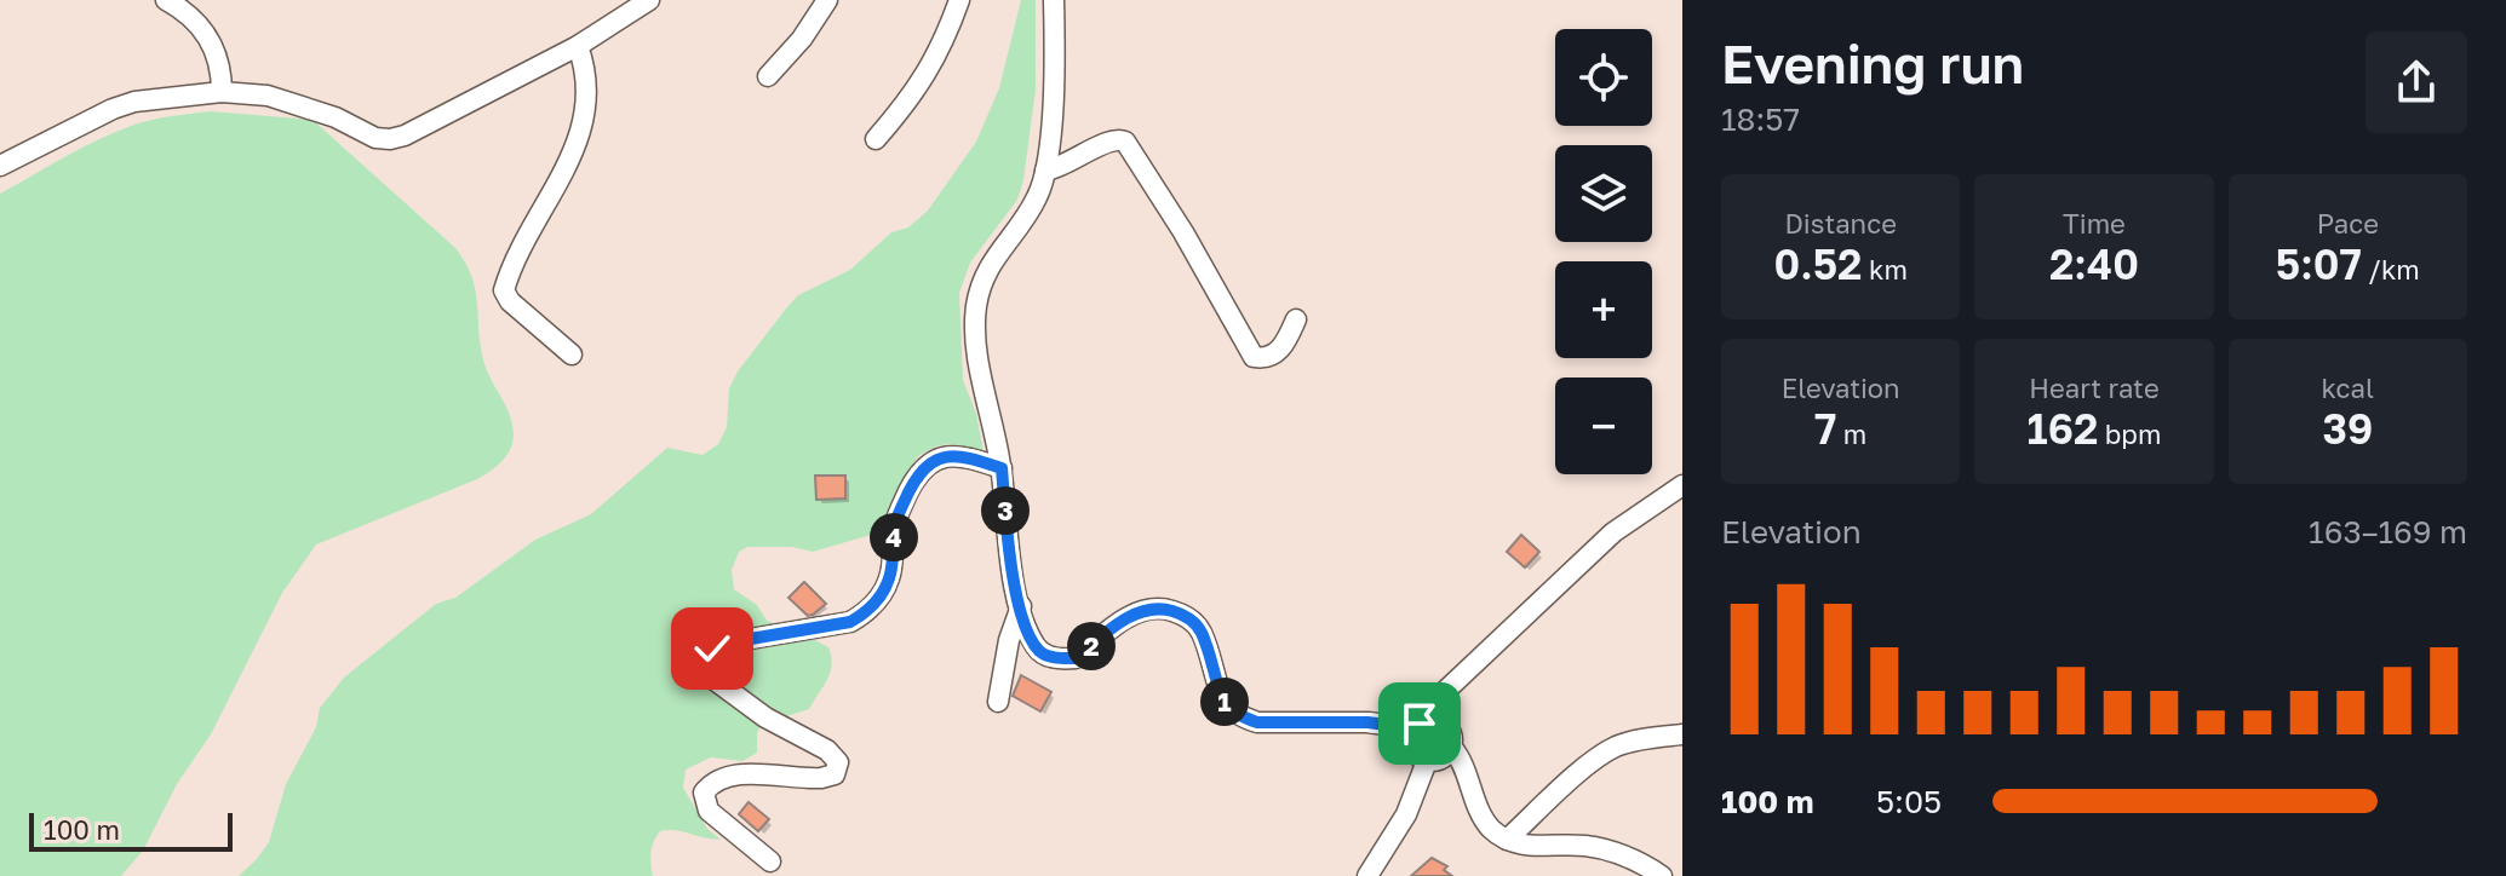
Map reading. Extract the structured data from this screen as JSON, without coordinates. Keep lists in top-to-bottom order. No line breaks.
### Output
{"scale_bar":"100 m","page":{"heading":["Evening run","18:57"],"map_buttons":["+","−"],"stats":[["Distance","0.52 km"],["Time","2:40"],["Pace","5:07 /km"],["Elevation","7 m"],["Heart rate","162 bpm"],["kcal","39"]],"pins":["3","4","2","1"],"chart":["Elevation","163–169 m"],"list":[{"name":"100 m","note":"5:05"}],"scale":"100 m"}}
